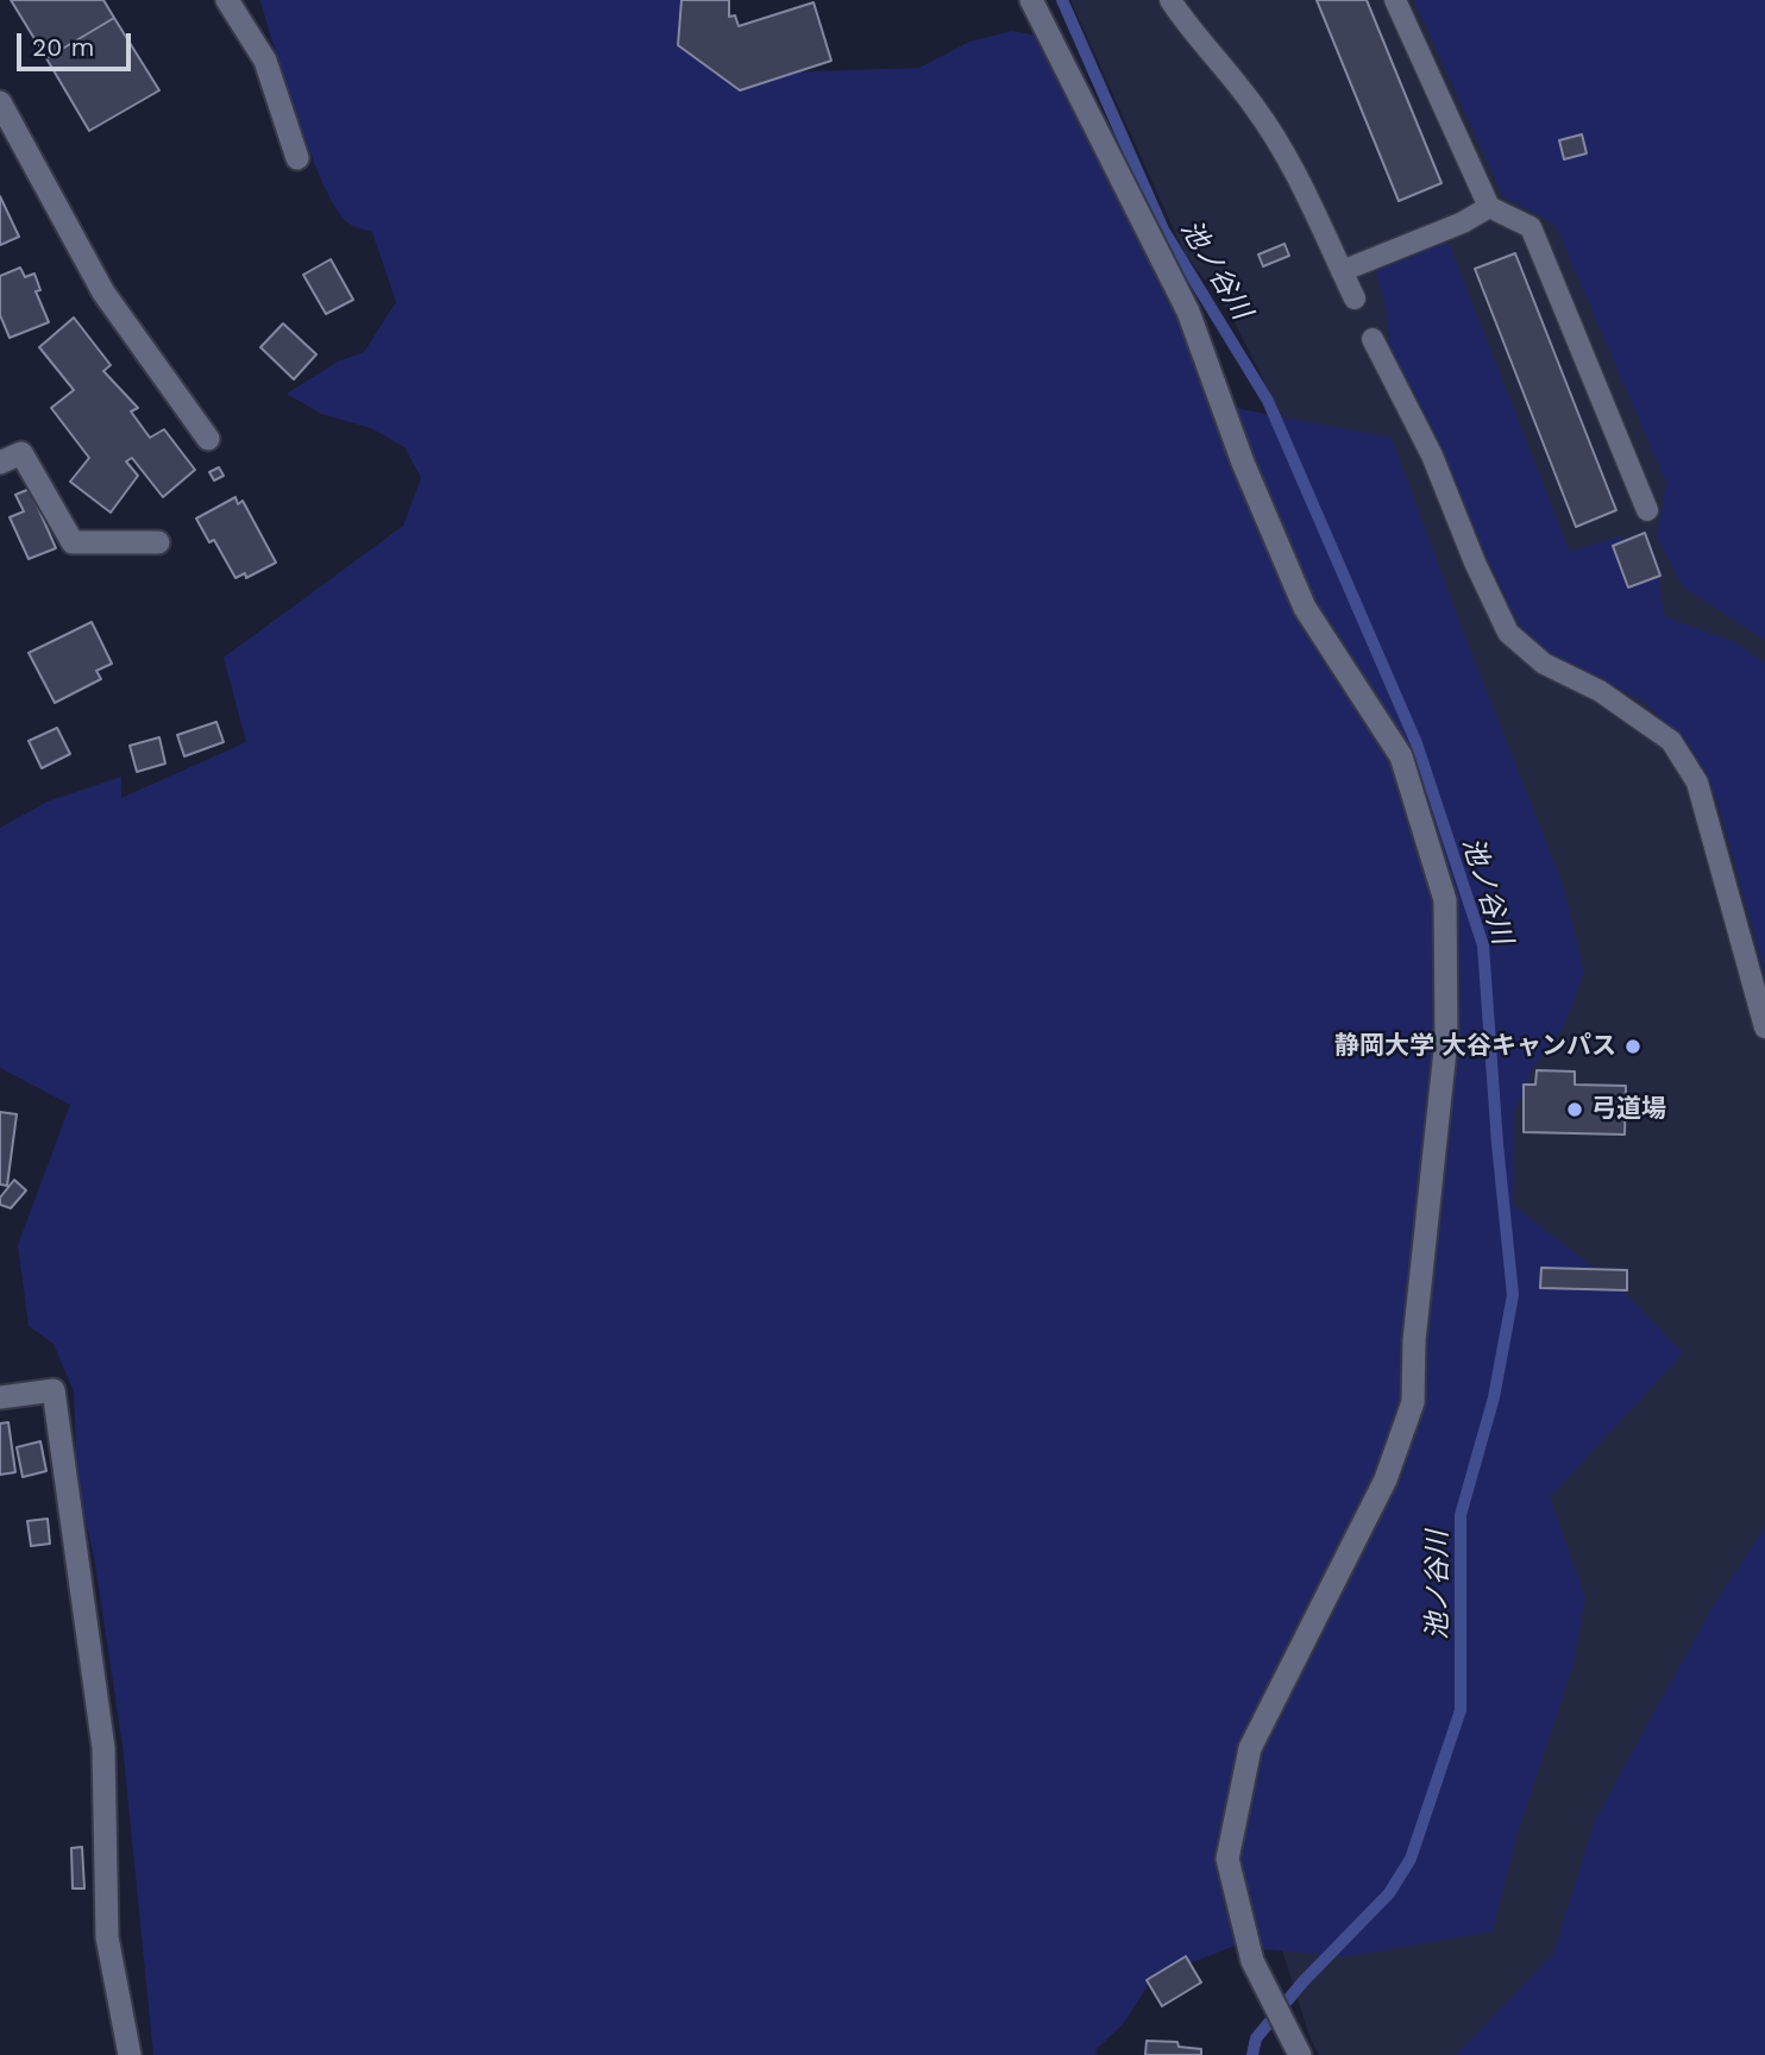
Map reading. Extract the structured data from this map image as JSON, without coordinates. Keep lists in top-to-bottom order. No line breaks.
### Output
{"water":["池ノ谷川"],"places":["静岡大学 大谷キャンパス","弓道場"],"scale_bar":"20 m"}
